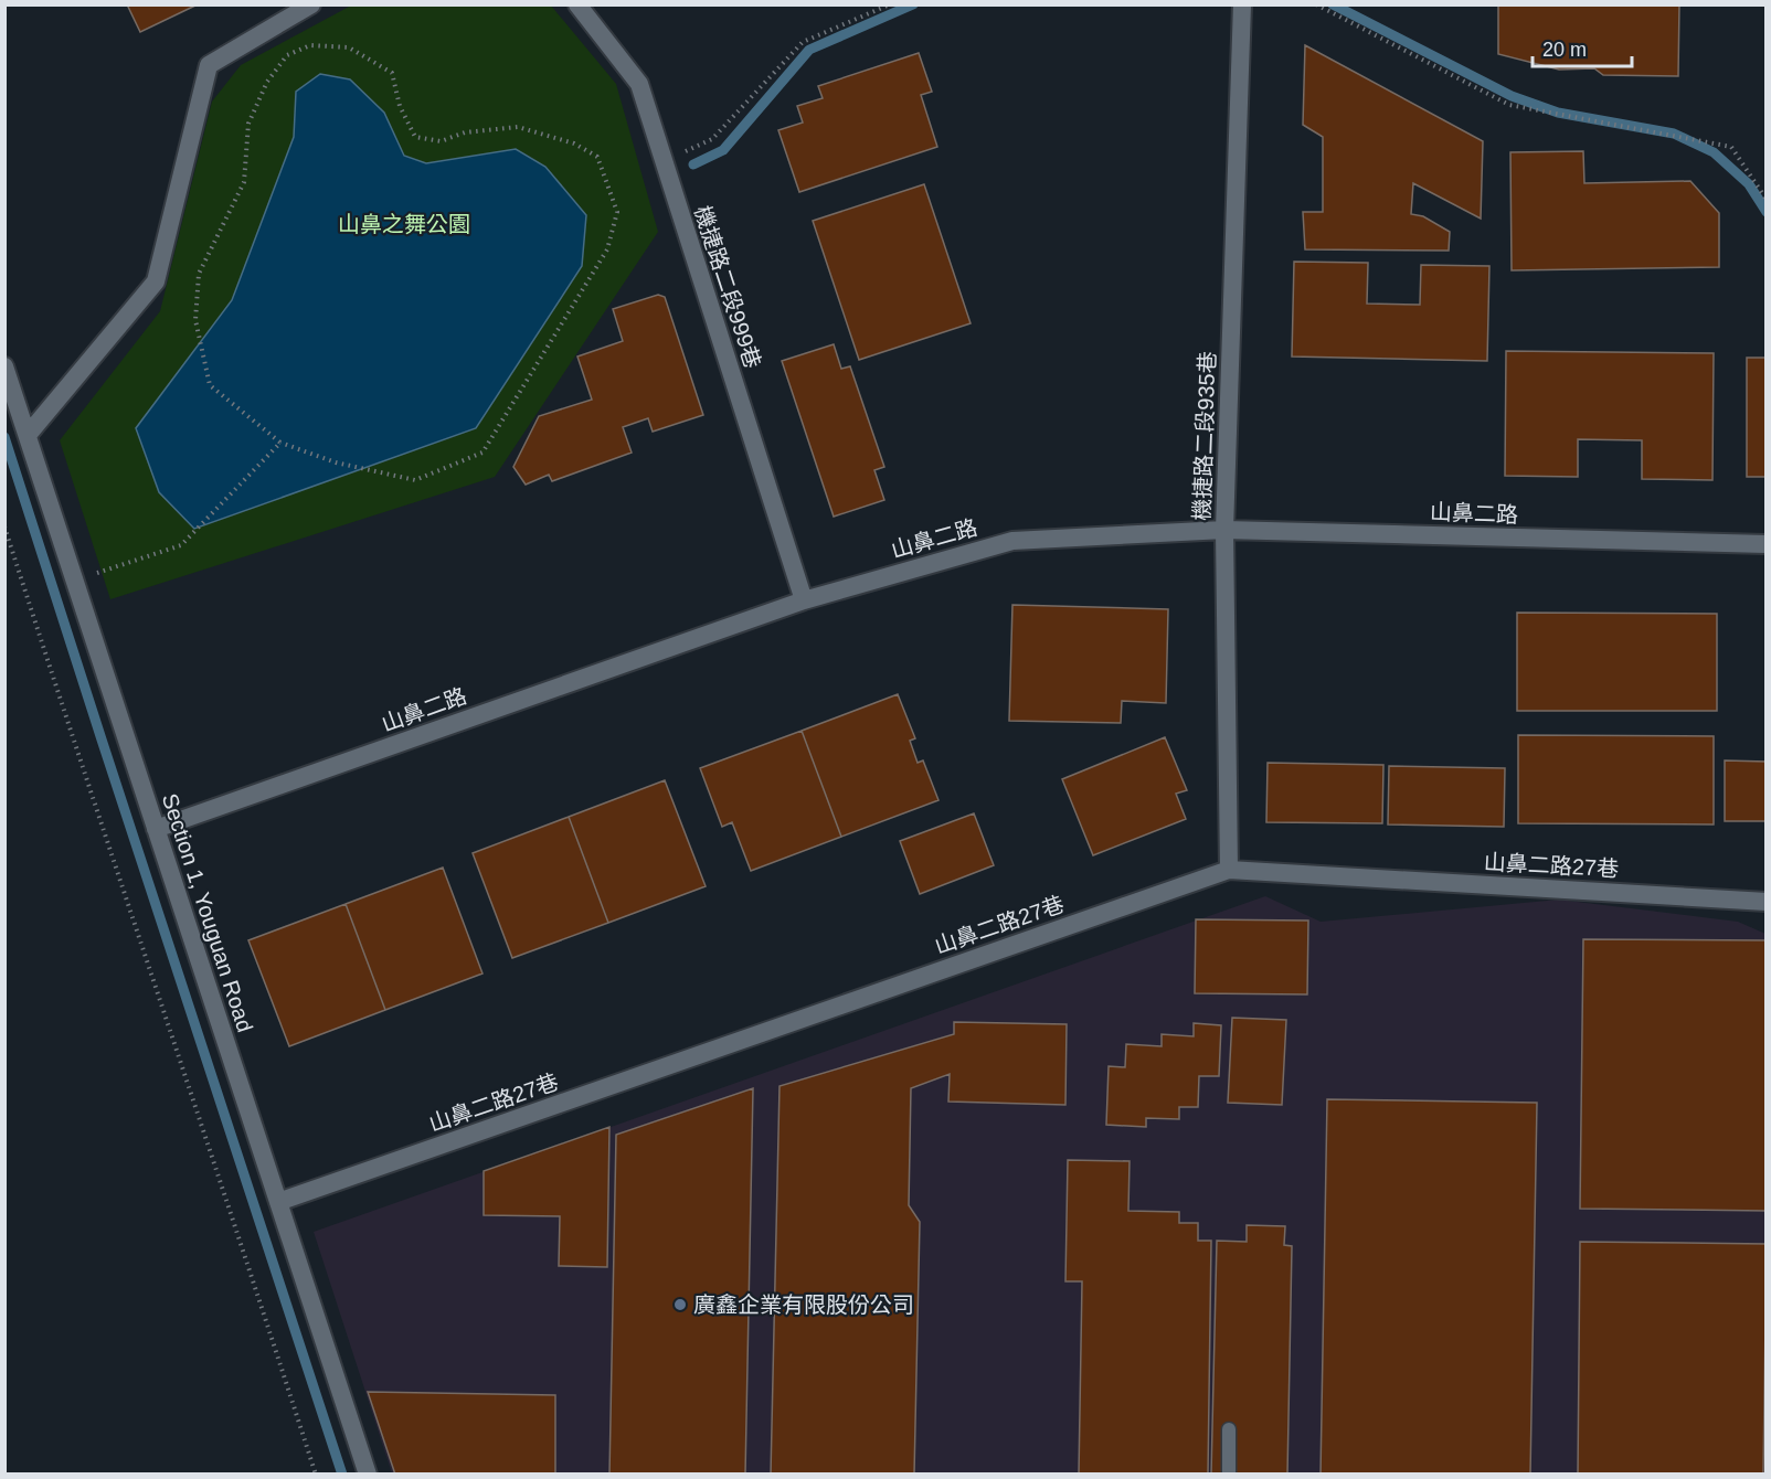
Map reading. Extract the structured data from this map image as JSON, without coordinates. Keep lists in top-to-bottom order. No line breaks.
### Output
{"streets":{"street":["機捷路二段999巷","機捷路二段935巷","山鼻二路","山鼻二路27巷","Section 1, Youguan Road"]},"crossings":[["機捷路二段999巷","山鼻二路"],["機捷路二段935巷","山鼻二路"],["機捷路二段935巷","山鼻二路27巷"],["山鼻二路","Section 1, Youguan Road"],["山鼻二路27巷","Section 1, Youguan Road"]],"parks":["山鼻之舞公園"],"places":["廣鑫企業有限股份公司"],"scale_bar":"20 m"}
